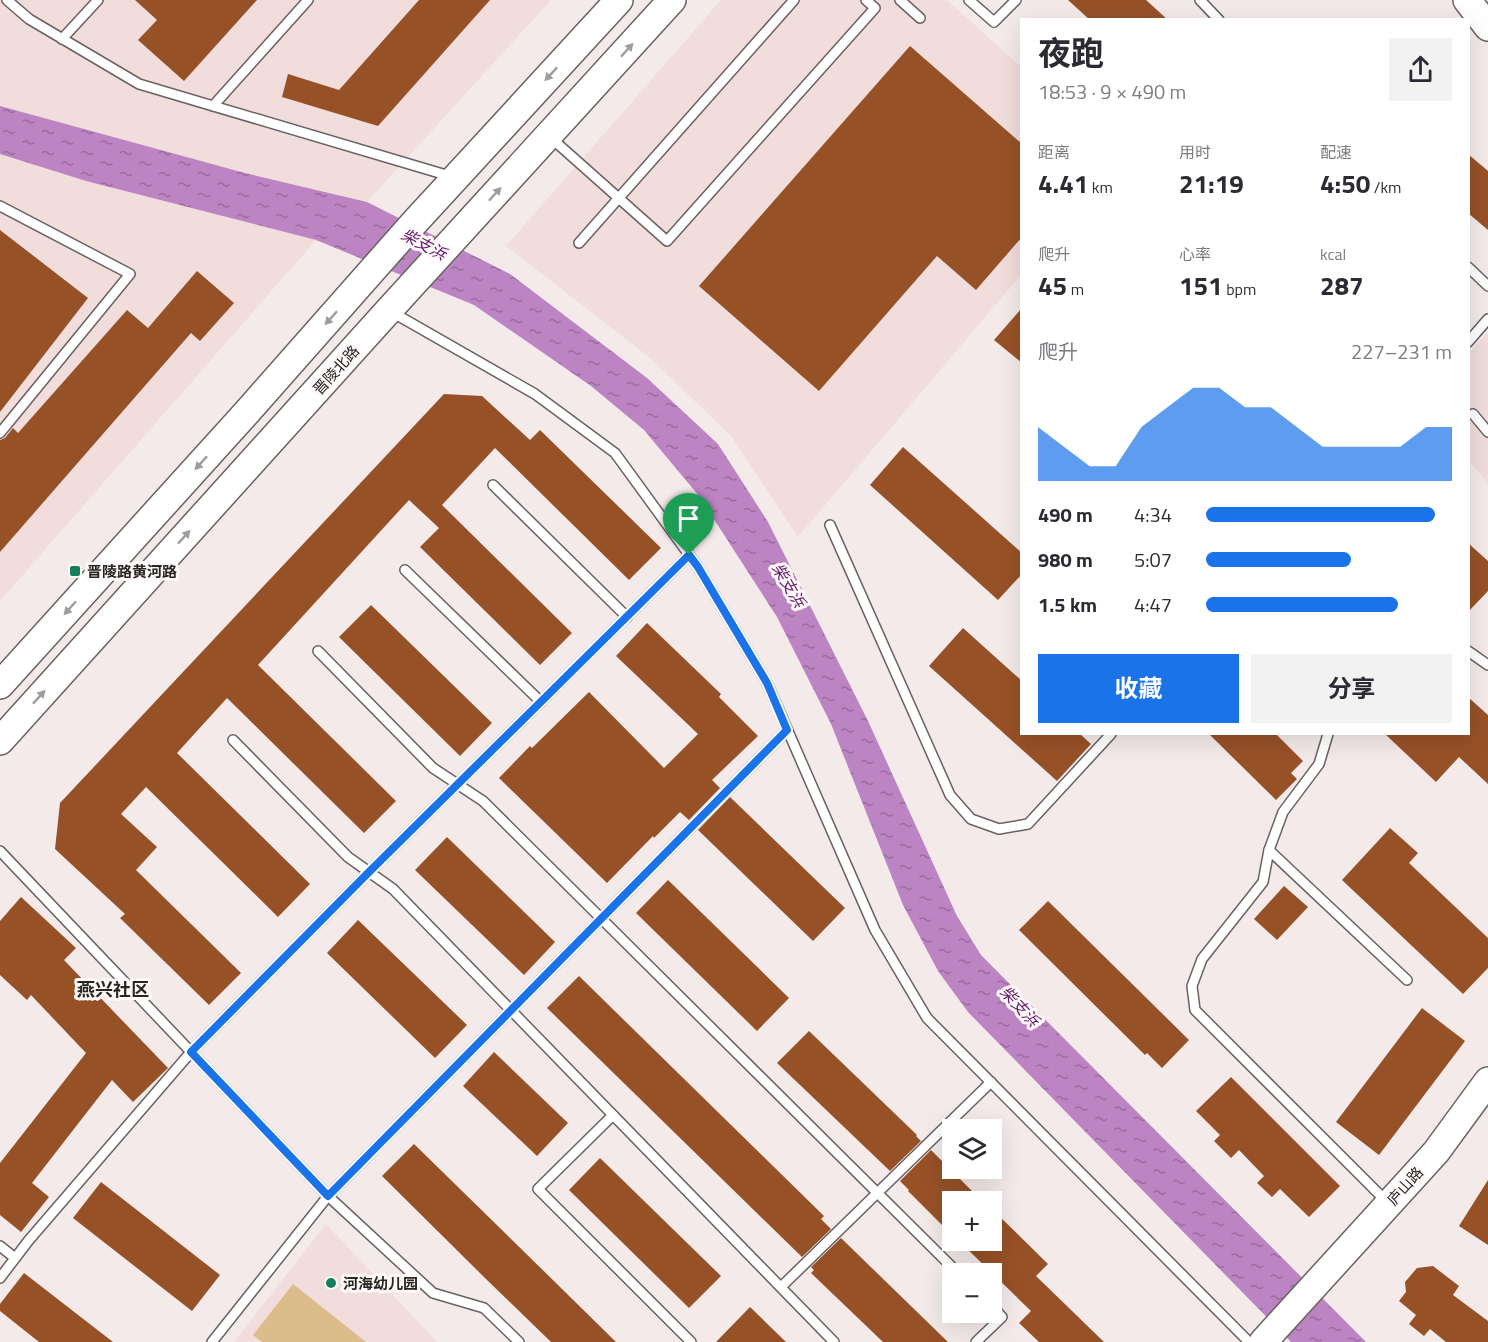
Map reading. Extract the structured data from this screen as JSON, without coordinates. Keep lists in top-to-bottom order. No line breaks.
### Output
{"streets":{"main road":["晋陵北路","庐山路"]},"districts":["燕兴社区"],"water":["柴支浜"],"places":{"transit":["晋陵路黄河路"],"other":["河海幼儿园"]},"page":{"heading":["夜跑","18:53 · 9 × 490 m"],"stats":[["距离","4.41 km"],["用时","21:19"],["配速","4:50 /km"],["爬升","45 m"],["心率","151 bpm"],["kcal","287"]],"chart":["爬升","227–231 m"],"list":[{"name":"490 m","note":"4:34"},{"name":"980 m","note":"5:07"},{"name":"1.5 km","note":"4:47"}],"buttons":["收藏","分享"],"map_buttons":["+","−"]}}
